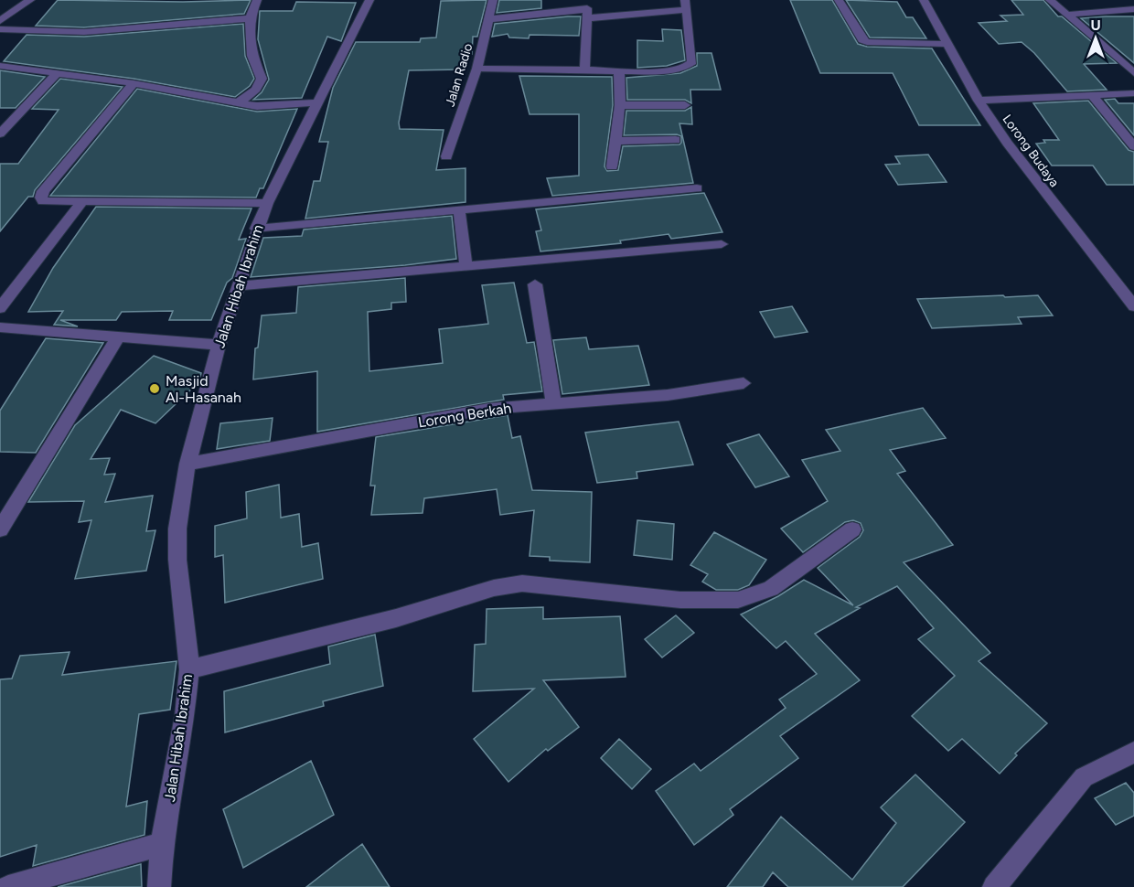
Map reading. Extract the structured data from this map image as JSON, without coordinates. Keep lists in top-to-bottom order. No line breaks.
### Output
{"streets":{"street":["Jalan Radio","Lorong Budaya","Jalan Hibah Ibrahim","Lorong Berkah"]},"crossings":[["Jalan Hibah Ibrahim","Lorong Berkah"]],"places":["Masjid Al-Hasanah"],"north":"top"}
